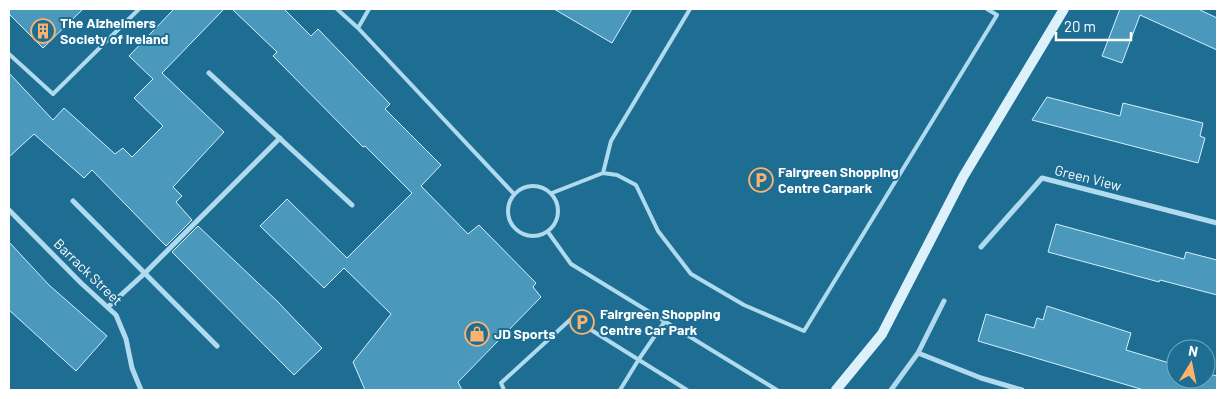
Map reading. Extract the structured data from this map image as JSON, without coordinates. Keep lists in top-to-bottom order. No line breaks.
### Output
{"streets":{"street":["Green View","Barrack Street"]},"places":{"building":["The Alzheimers Society of Ireland"],"parking":["Fairgreen Shopping Centre Carpark","Fairgreen Shopping Centre Car Park"],"shop":["JD Sports"]},"scale_bar":"20 m","north":"top"}
